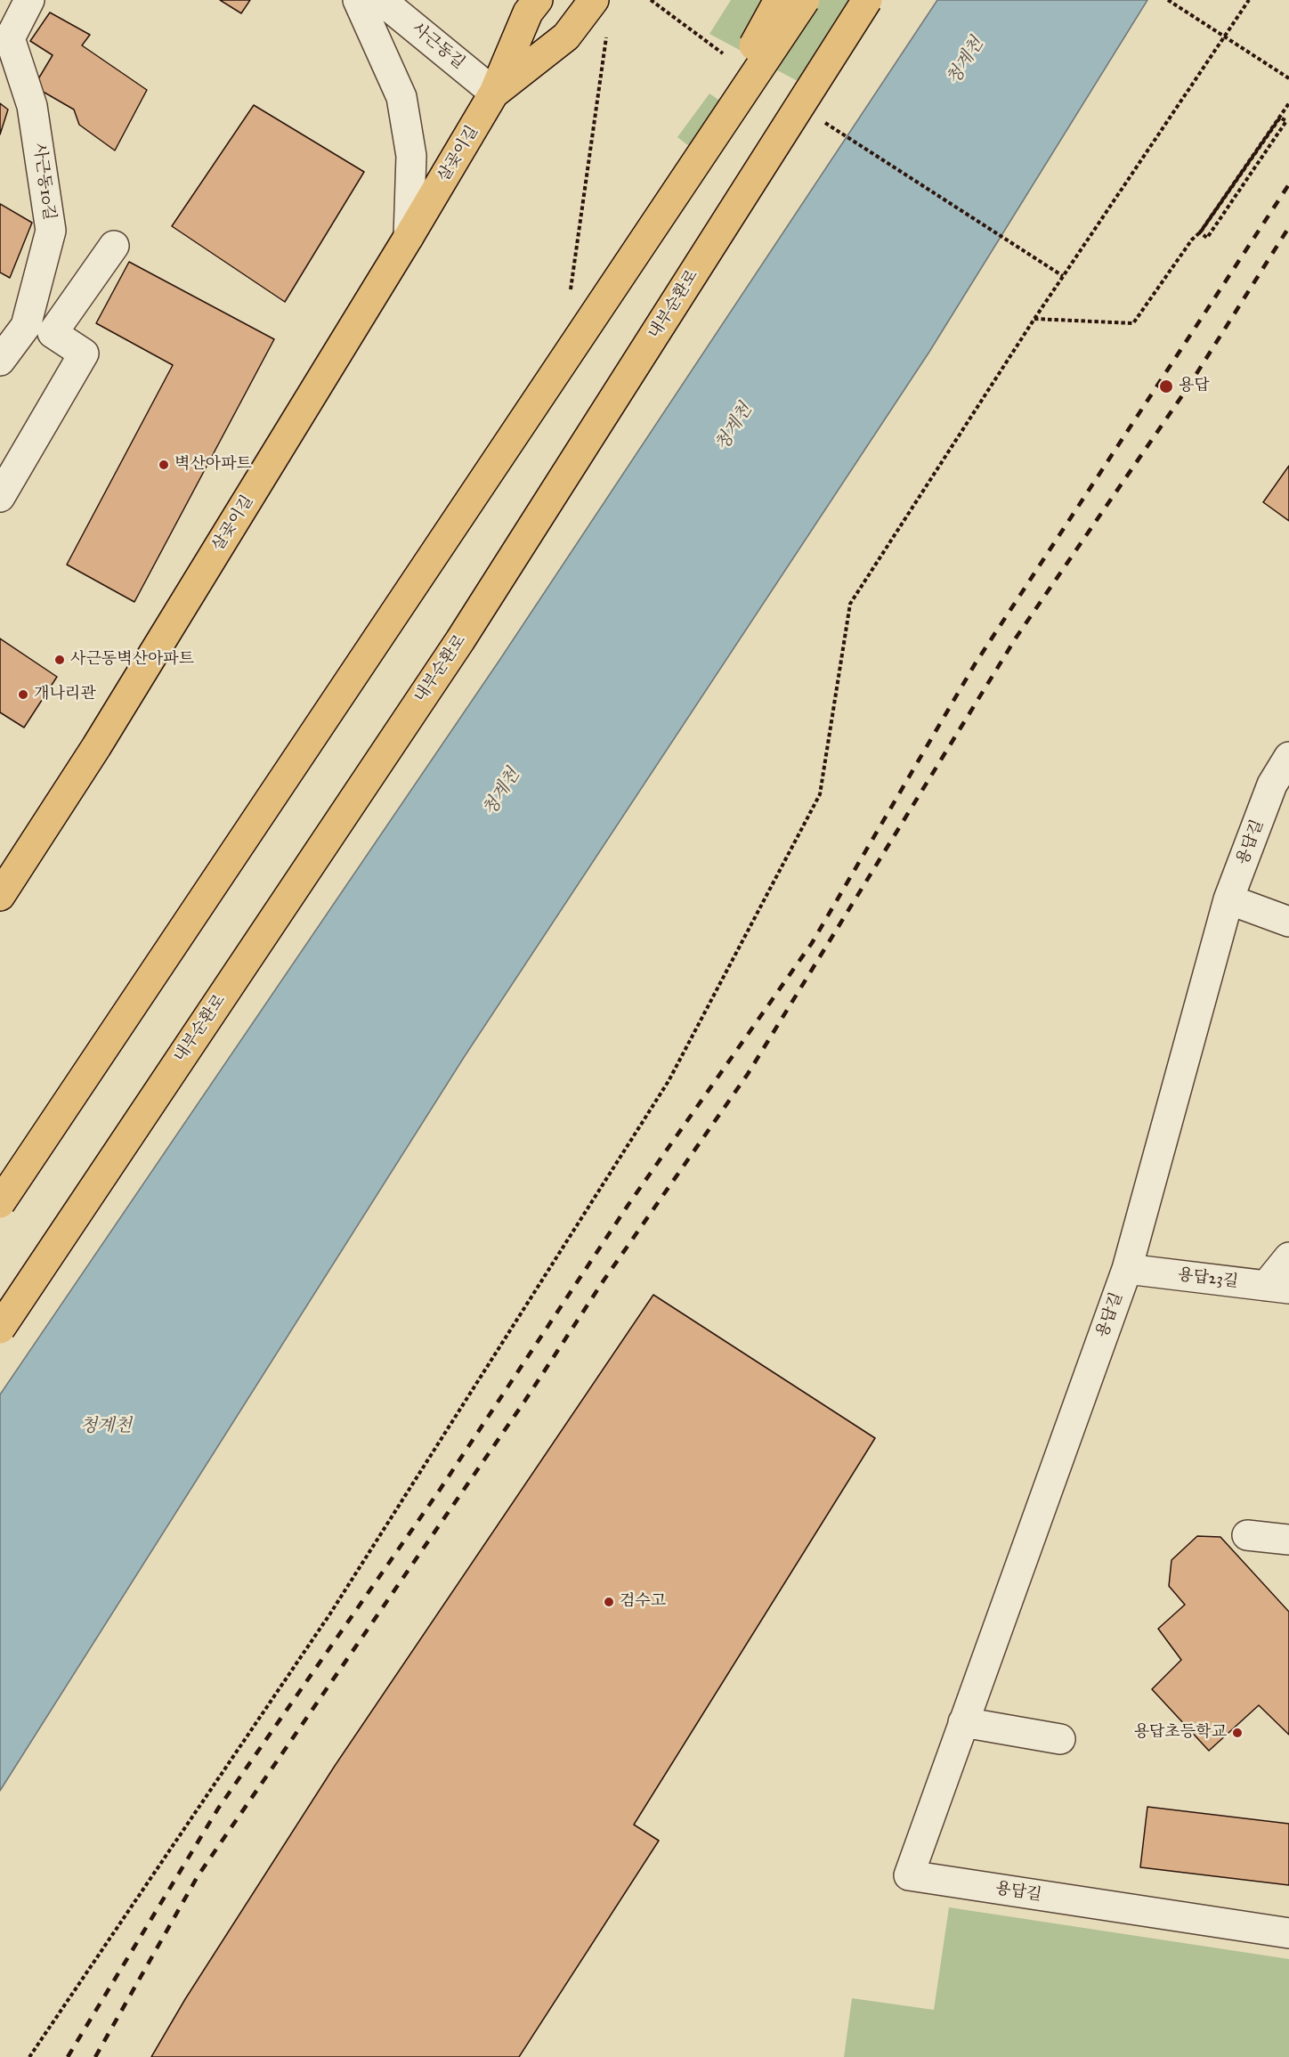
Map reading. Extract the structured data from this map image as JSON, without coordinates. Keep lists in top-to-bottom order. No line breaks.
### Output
{"streets":{"main road":["살곶이길","내부순환로"],"street":["사근동길","사근동10길","용답길","용답23길"]},"crossings":[["사근동길","살곶이길"],["용답길","용답23길"]],"water":["청계천"],"places":["용답","벽산아파트","사근동벽산아파트","개나리관","검수고","용답초등학교"]}
